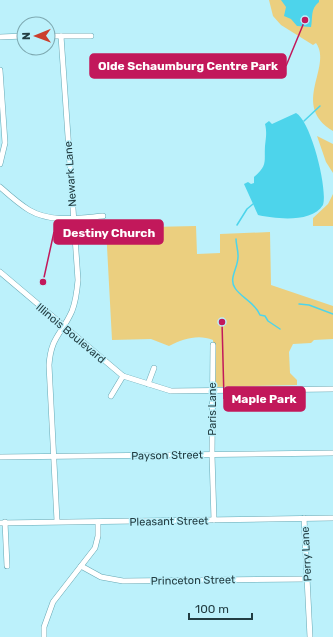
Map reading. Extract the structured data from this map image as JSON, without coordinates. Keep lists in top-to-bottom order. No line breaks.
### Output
{"streets":{"street":["Newark Lane","Illinois Boulevard","Paris Lane","Payson Street","Pleasant Street","Perry Lane","Princeton Street"]},"crossings":[["Newark Lane","Illinois Boulevard"],["Newark Lane","Payson Street"],["Newark Lane","Pleasant Street"],["Illinois Boulevard","Paris Lane"],["Paris Lane","Payson Street"],["Paris Lane","Pleasant Street"],["Pleasant Street","Perry Lane"],["Perry Lane","Princeton Street"]],"places":["Olde Schaumburg Centre Park","Destiny Church","Maple Park"],"scale_bar":"100 m","north":"left"}
